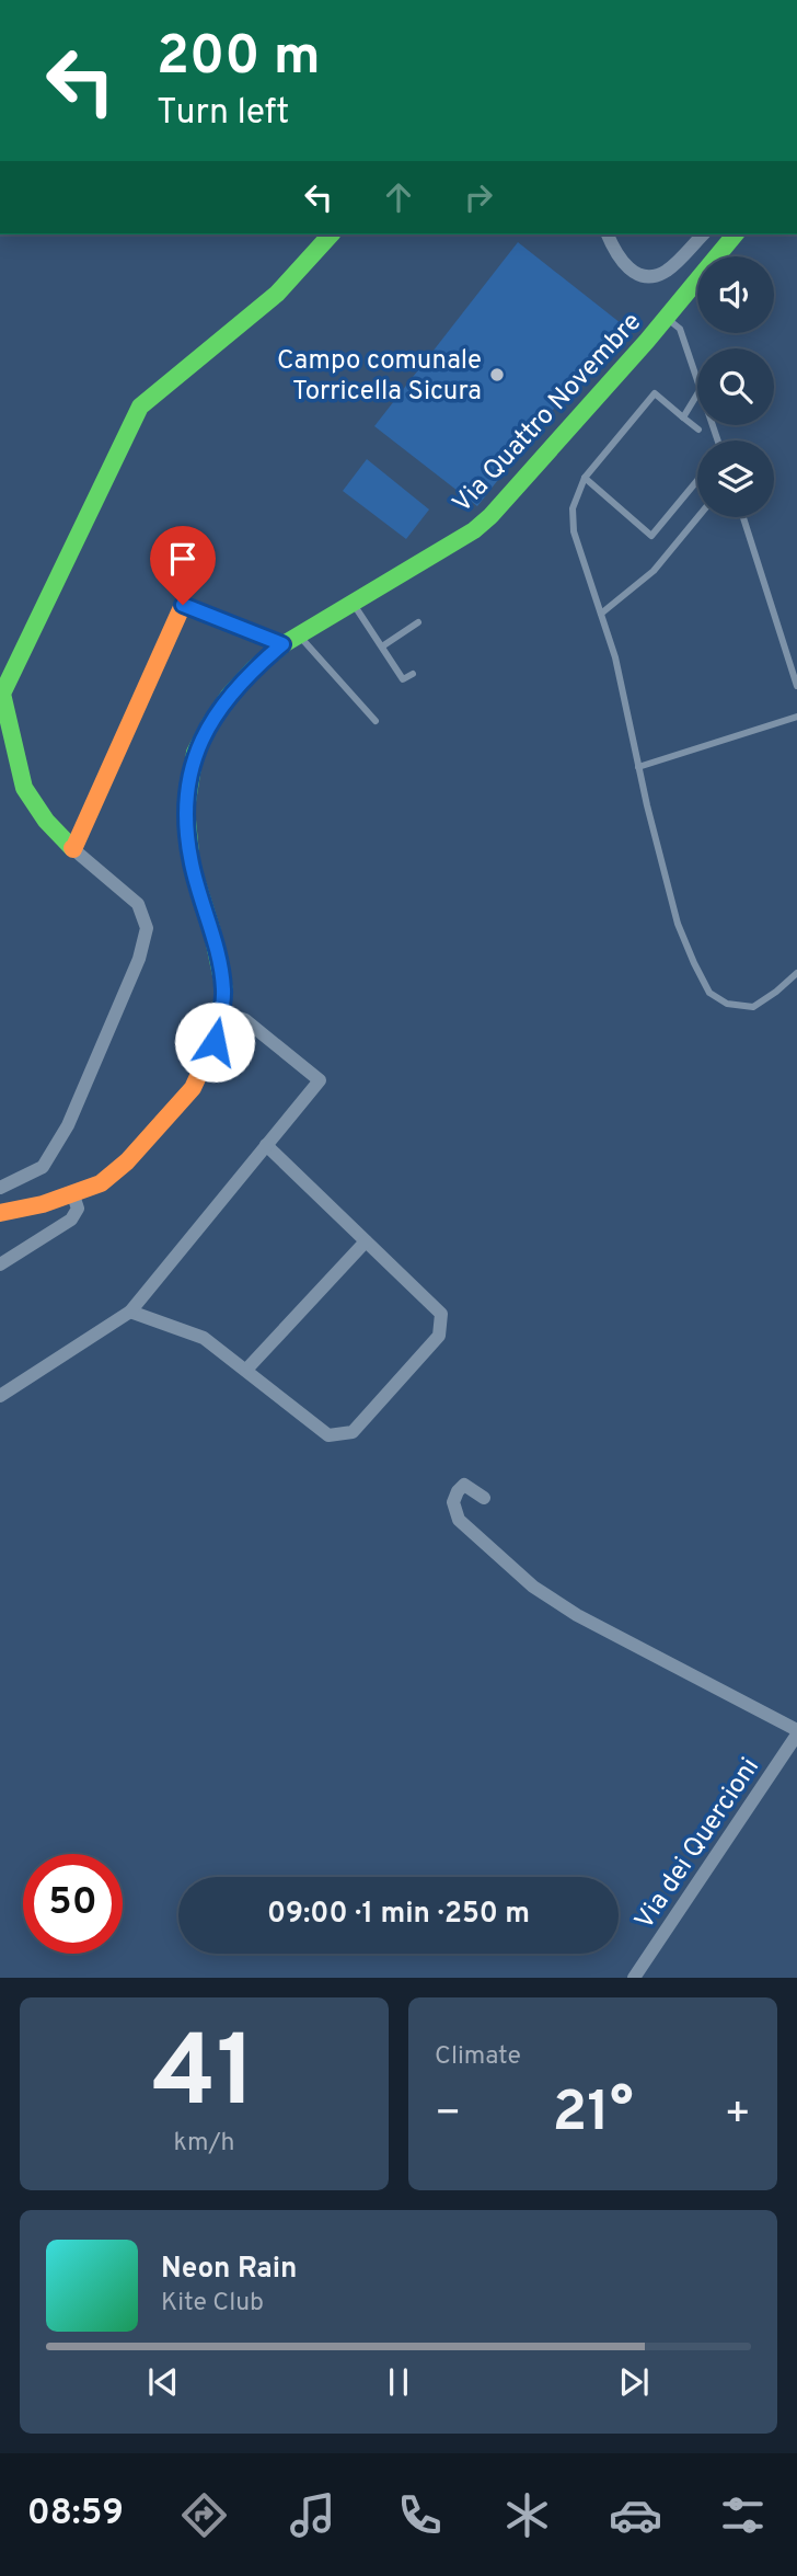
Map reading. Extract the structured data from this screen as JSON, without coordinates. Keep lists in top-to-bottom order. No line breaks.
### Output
{"streets":{"main road":["Via Quattro Novembre"],"street":["Via dei Quercioni"]},"places":["Campo comunale Torricella Sicura"],"page":{"turn":["200 m","Turn left"],"limit":"50","trip":"09:00 · 1 min · 250 m","tile":[["41","km/h"],"Climate"],"heat":["−","21°","+"],"song":["Neon Rain","Kite Club"],"tabs":"08:59"}}
